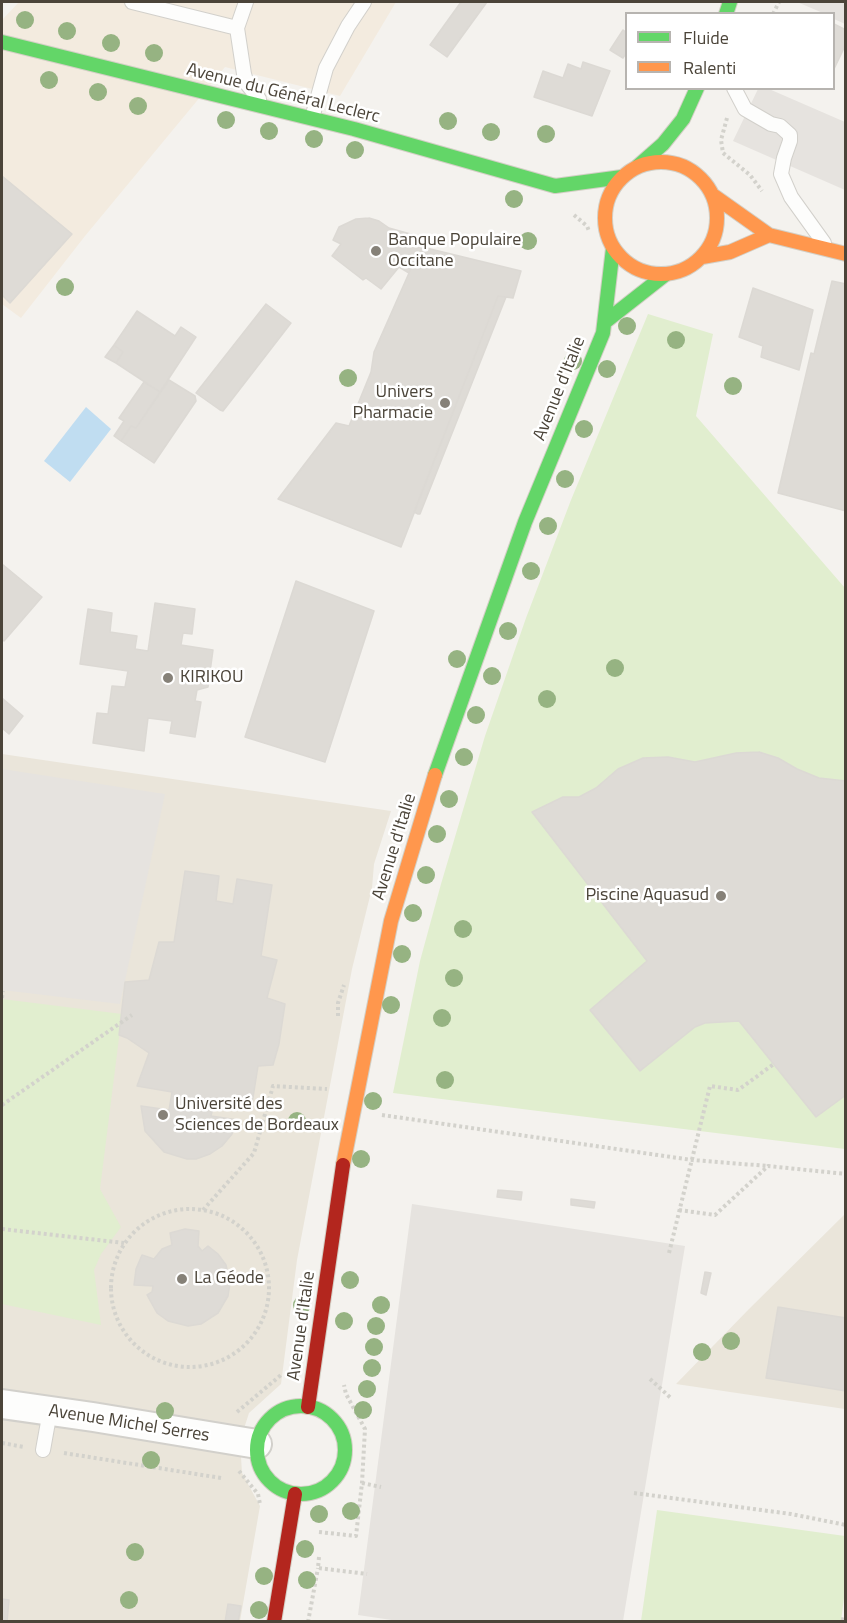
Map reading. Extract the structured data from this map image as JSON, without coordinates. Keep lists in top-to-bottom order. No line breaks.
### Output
{"streets":{"street":["Avenue du Général Leclerc","Avenue d'Italie","Avenue Michel Serres"]},"crossings":[["Avenue du Général Leclerc","Avenue d'Italie"],["Avenue d'Italie","Avenue Michel Serres"]],"places":["Banque Populaire Occitane","Univers Pharmacie","KIRIKOU","Piscine Aquasud","Université des Sciences de Bordeaux","La Géode"],"legend":["Fluide","Ralenti"]}
